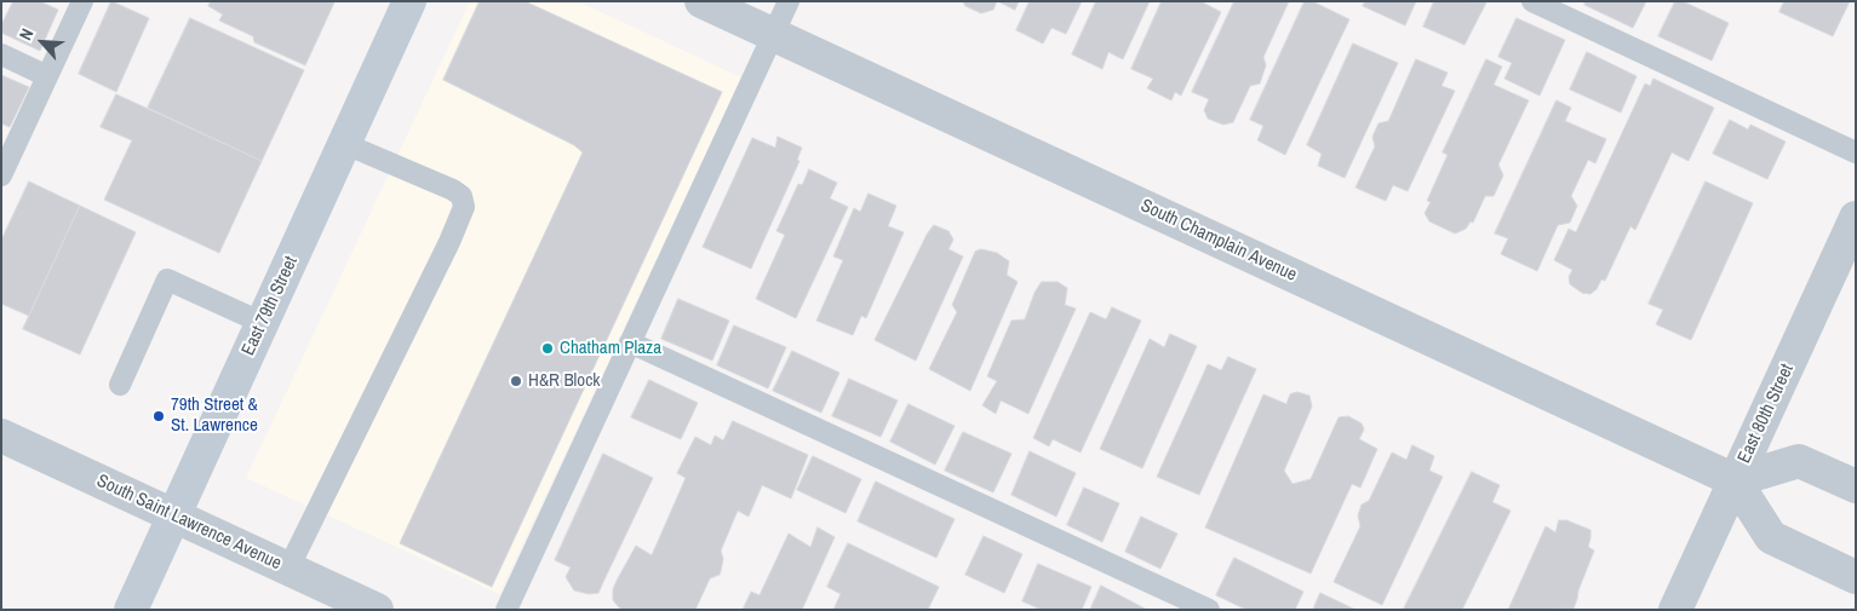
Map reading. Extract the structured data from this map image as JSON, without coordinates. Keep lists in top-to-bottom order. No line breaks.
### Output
{"streets":{"main road":["East 79th Street"],"street":["South Champlain Avenue","East 80th Street","South Saint Lawrence Avenue"]},"crossings":[["South Champlain Avenue","East 80th Street"],["East 79th Street","South Saint Lawrence Avenue"]],"places":["Chatham Plaza","H&R Block","79th Street & St. Lawrence"],"north":"top left"}
